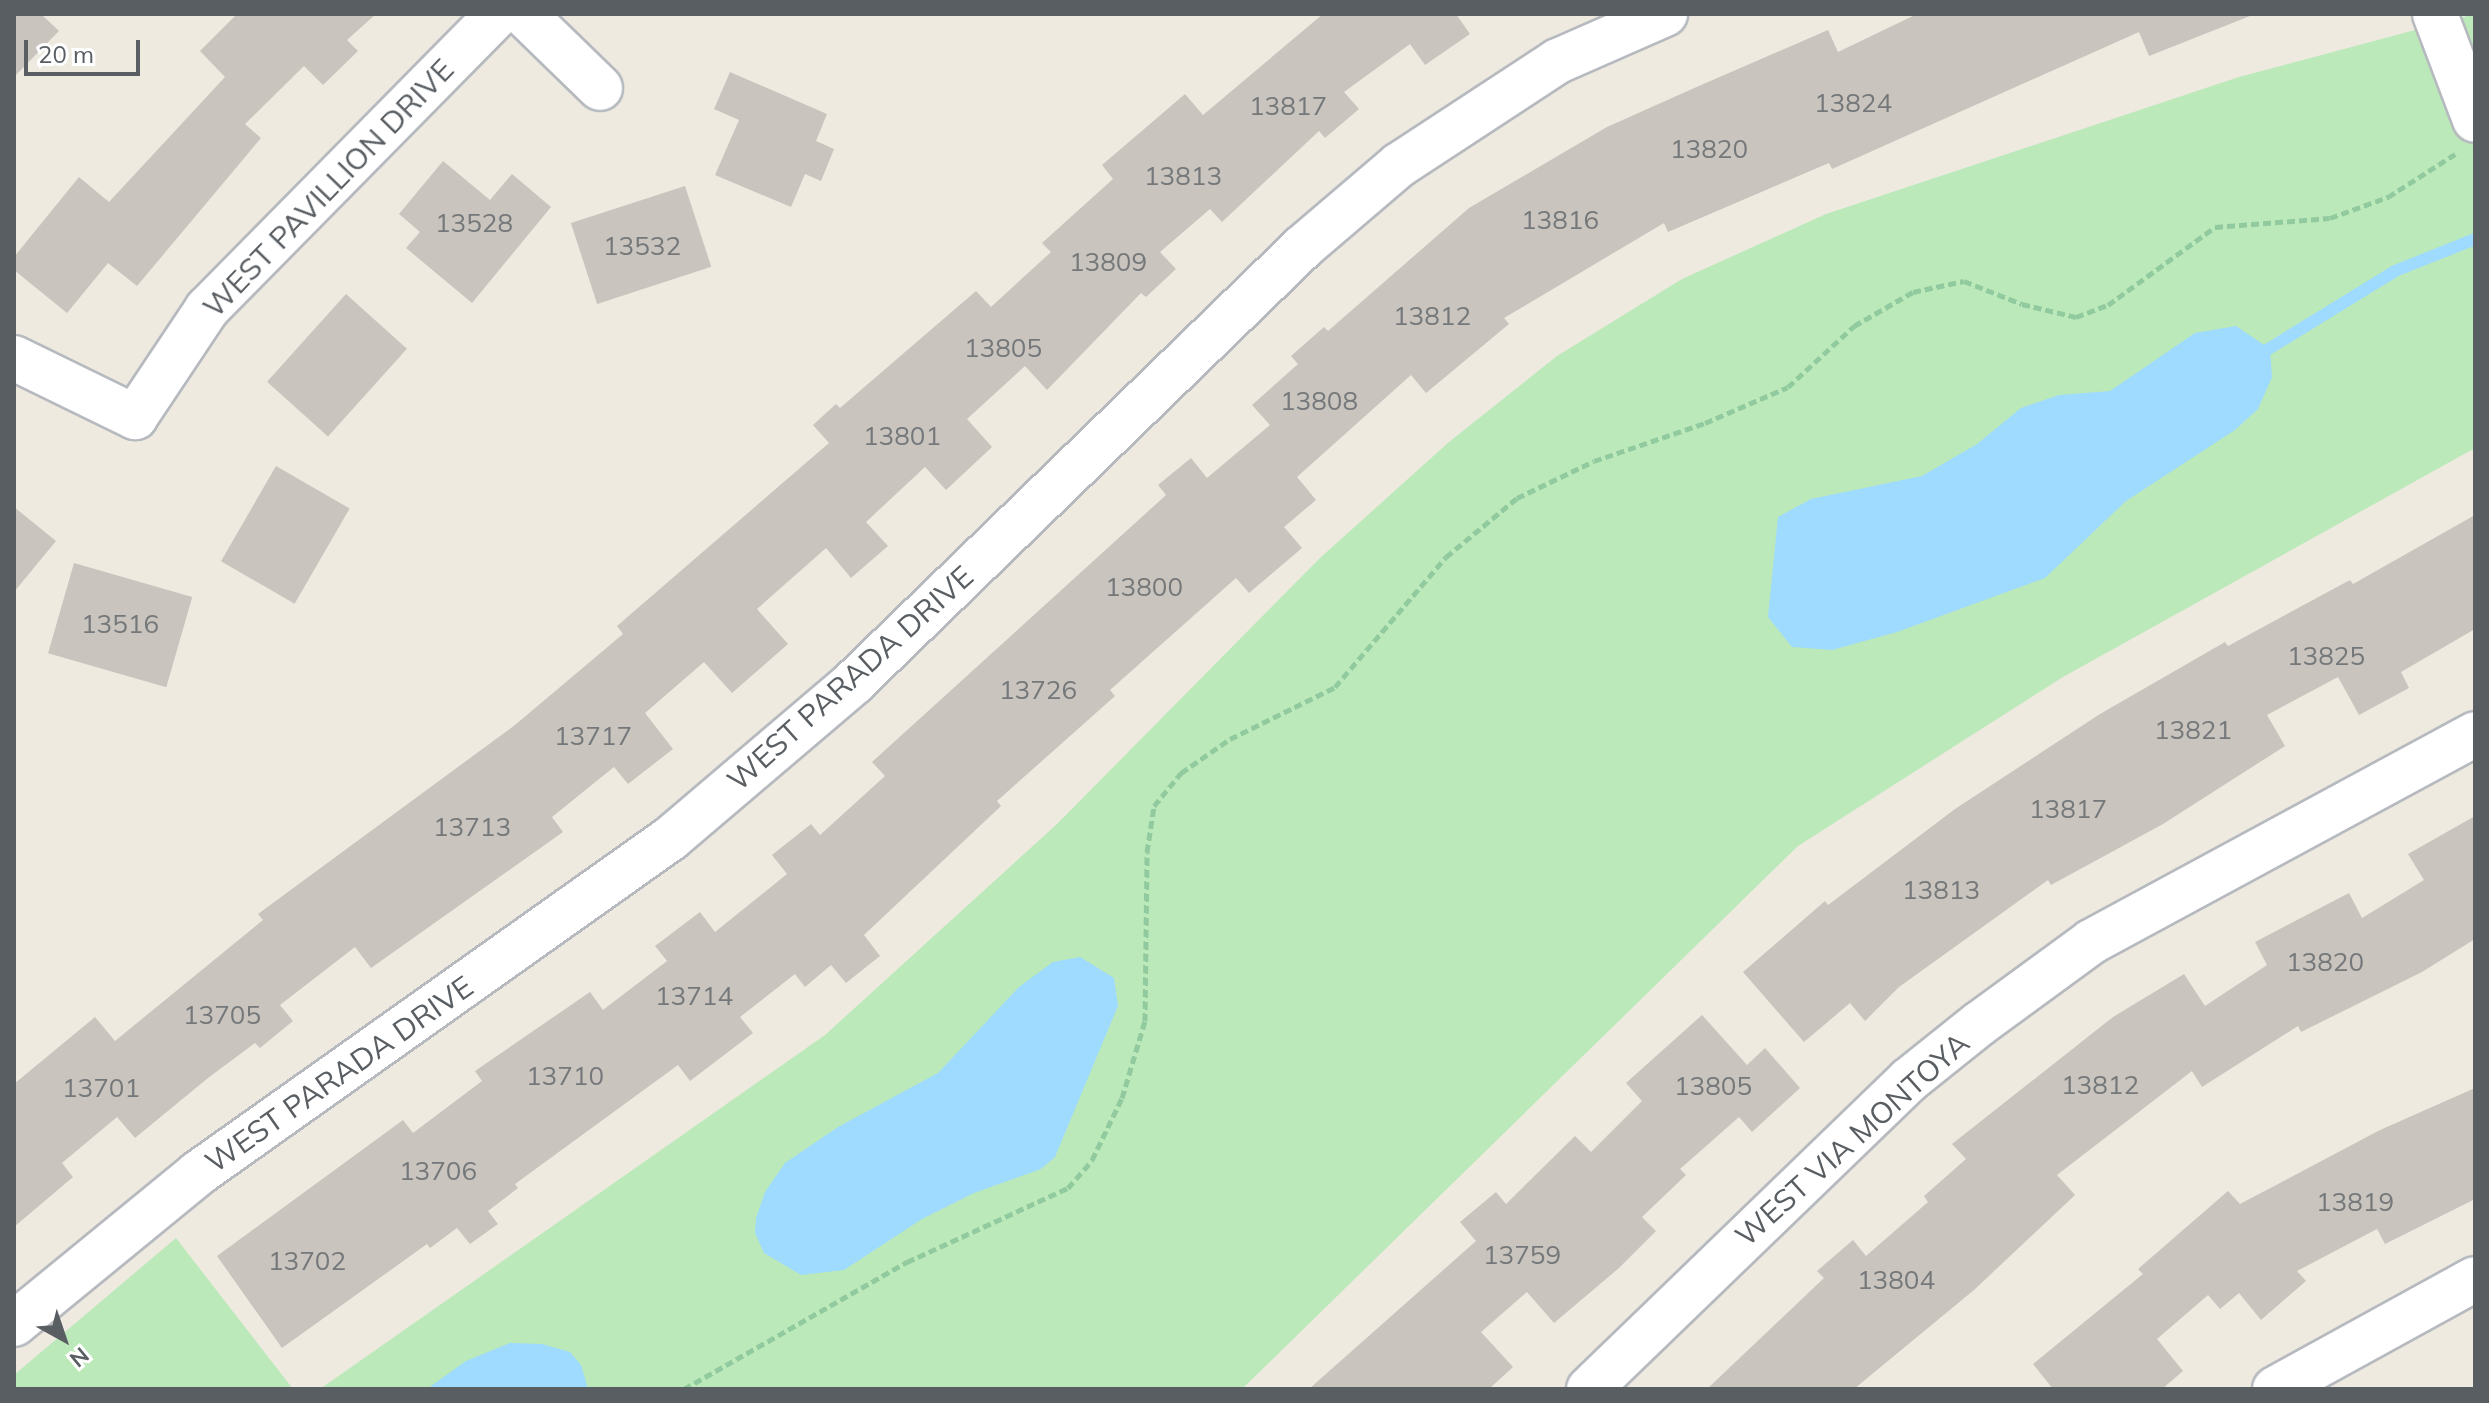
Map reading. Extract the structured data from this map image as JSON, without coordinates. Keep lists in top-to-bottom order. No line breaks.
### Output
{"streets":{"street":["WEST PAVILLION DRIVE","WEST PARADA DRIVE","WEST VIA MONTOYA"]},"house_numbers":["13824","13817","13820","13813","13816","13528","13532","13809","13812","13805","13808","13801","13800","13516","13825","13726","13821","13717","13817","13713","13813","13820","13714","13705","13710","13812","13805","13701","13706","13819","13759","13702","13804"],"scale_bar":"20 m","north":"bottom right"}
